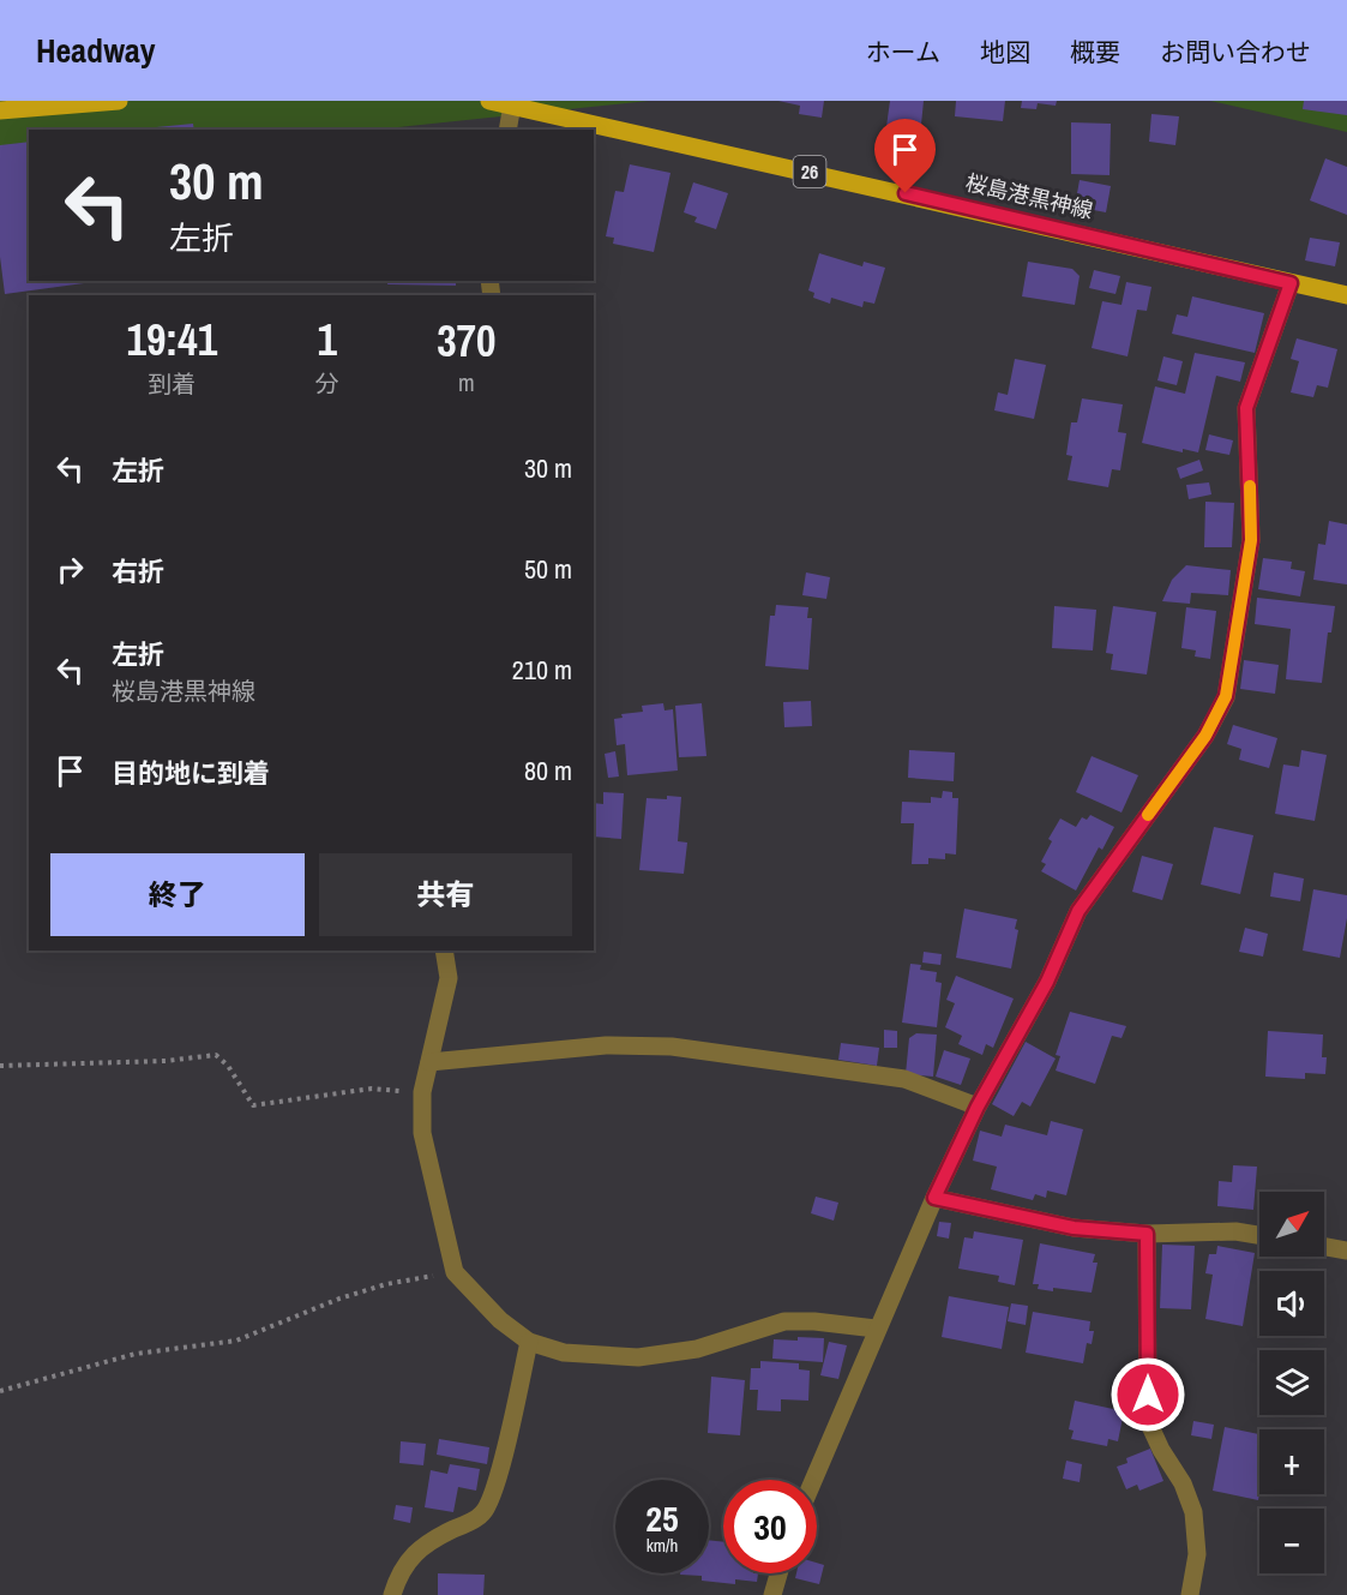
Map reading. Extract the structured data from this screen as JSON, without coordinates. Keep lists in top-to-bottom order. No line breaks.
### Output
{"streets":{"main road":["26","桜島港黒神線"]},"north":"top right","page":{"header":"Headway","nav":["ホーム","地図","概要","お問い合わせ"],"turn":["30 m","左折"],"eta":["19:41","到着","1","分","370","m"],"list":[{"name":"左折","value":"30 m"},{"name":"右折","value":"50 m"},{"name":"左折","note":"桜島港黒神線","value":"210 m"},{"name":"目的地に到着","value":"80 m"}],"buttons":["終了","共有"],"map_buttons":["+","−"],"speed":"25 km/h","limit":"30"}}
